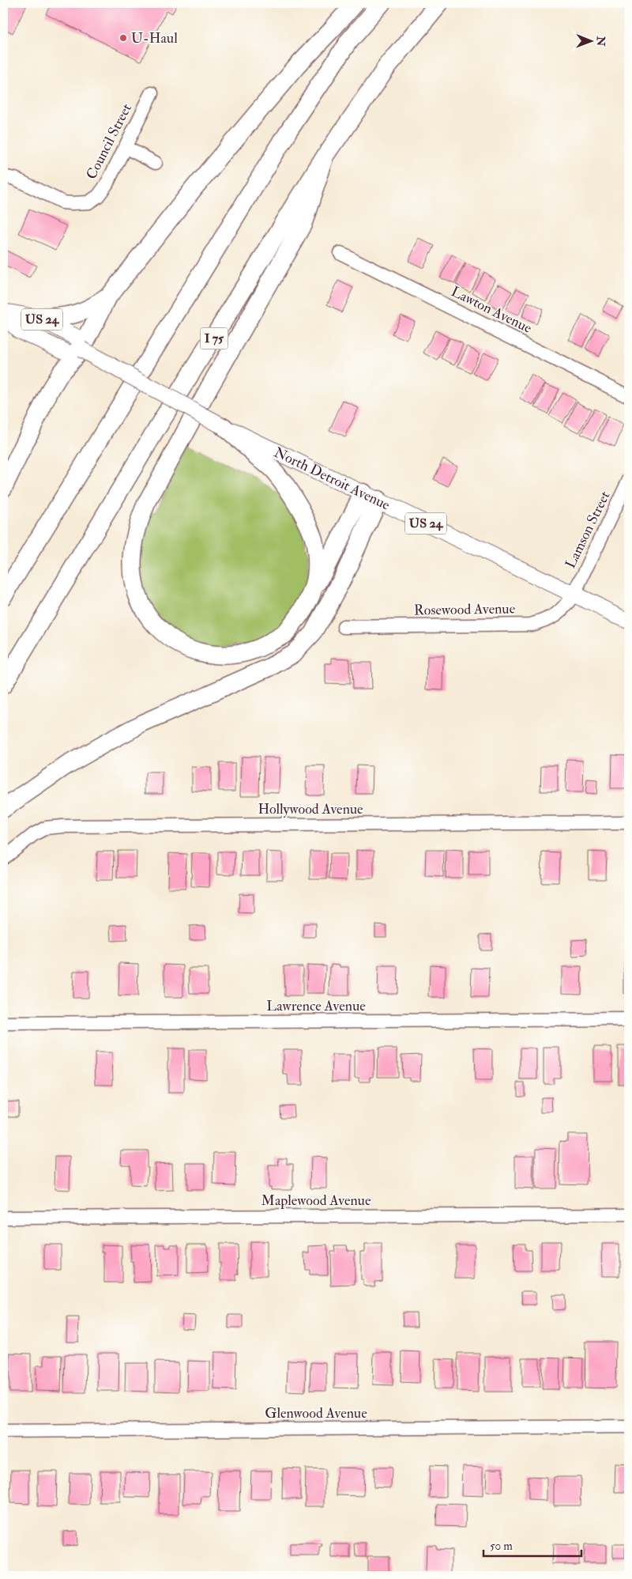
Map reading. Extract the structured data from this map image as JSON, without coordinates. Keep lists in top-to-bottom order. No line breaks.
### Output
{"streets":{"highway":["I 75"],"main road":["US 24","North Detroit Avenue"],"street":["Council Street","Lawton Avenue","Lamson Street","Rosewood Avenue","Hollywood Avenue","Lawrence Avenue","Maplewood Avenue","Glenwood Avenue"]},"crossings":[["North Detroit Avenue","Lamson Street"],["North Detroit Avenue","Rosewood Avenue"],["Lamson Street","Rosewood Avenue"]],"places":["U-Haul"],"scale_bar":"50 m","north":"right"}
